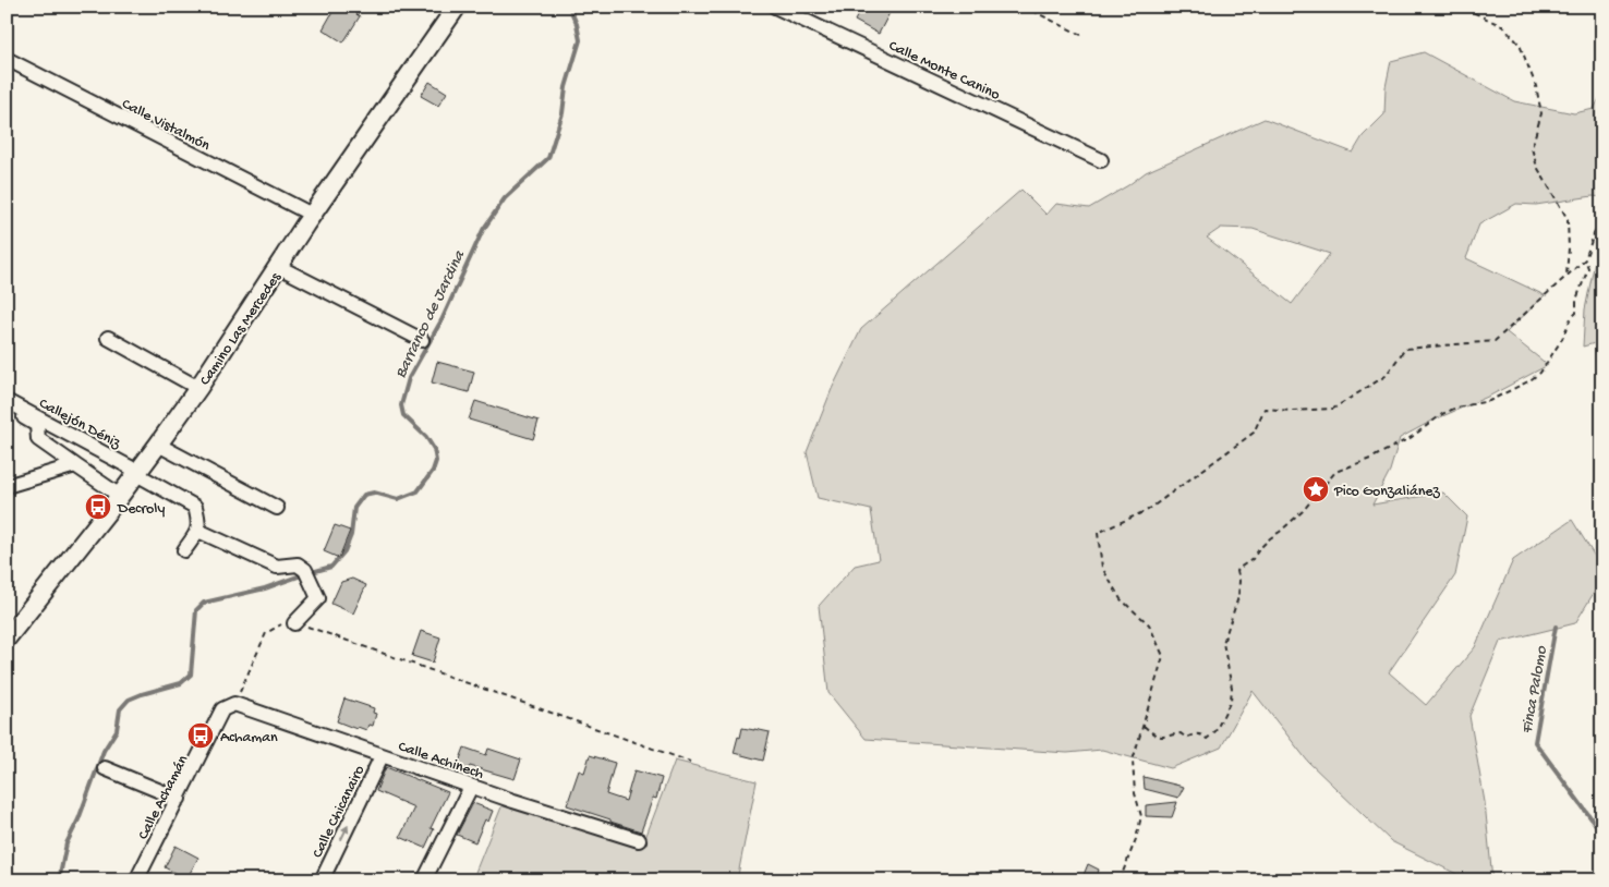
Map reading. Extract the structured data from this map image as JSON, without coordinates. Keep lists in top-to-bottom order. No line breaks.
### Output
{"streets":{"main road":["Camino Las Mercedes"],"street":["Calle Monte Canino","Calle Vistalmón","Callejón Déniz","Calle Achinech","Calle Achamán","Calle Chicanairo"]},"crossings":[["Calle Vistalmón","Camino Las Mercedes"],["Camino Las Mercedes","Callejón Déniz"],["Calle Achinech","Calle Achamán"],["Calle Achinech","Calle Chicanairo"]],"water":["Barranco de Jardina","Finca Palomo"],"places":{"place":["Pico Gonzaliánez"],"bus stop":["Decroly","Achaman"]}}
